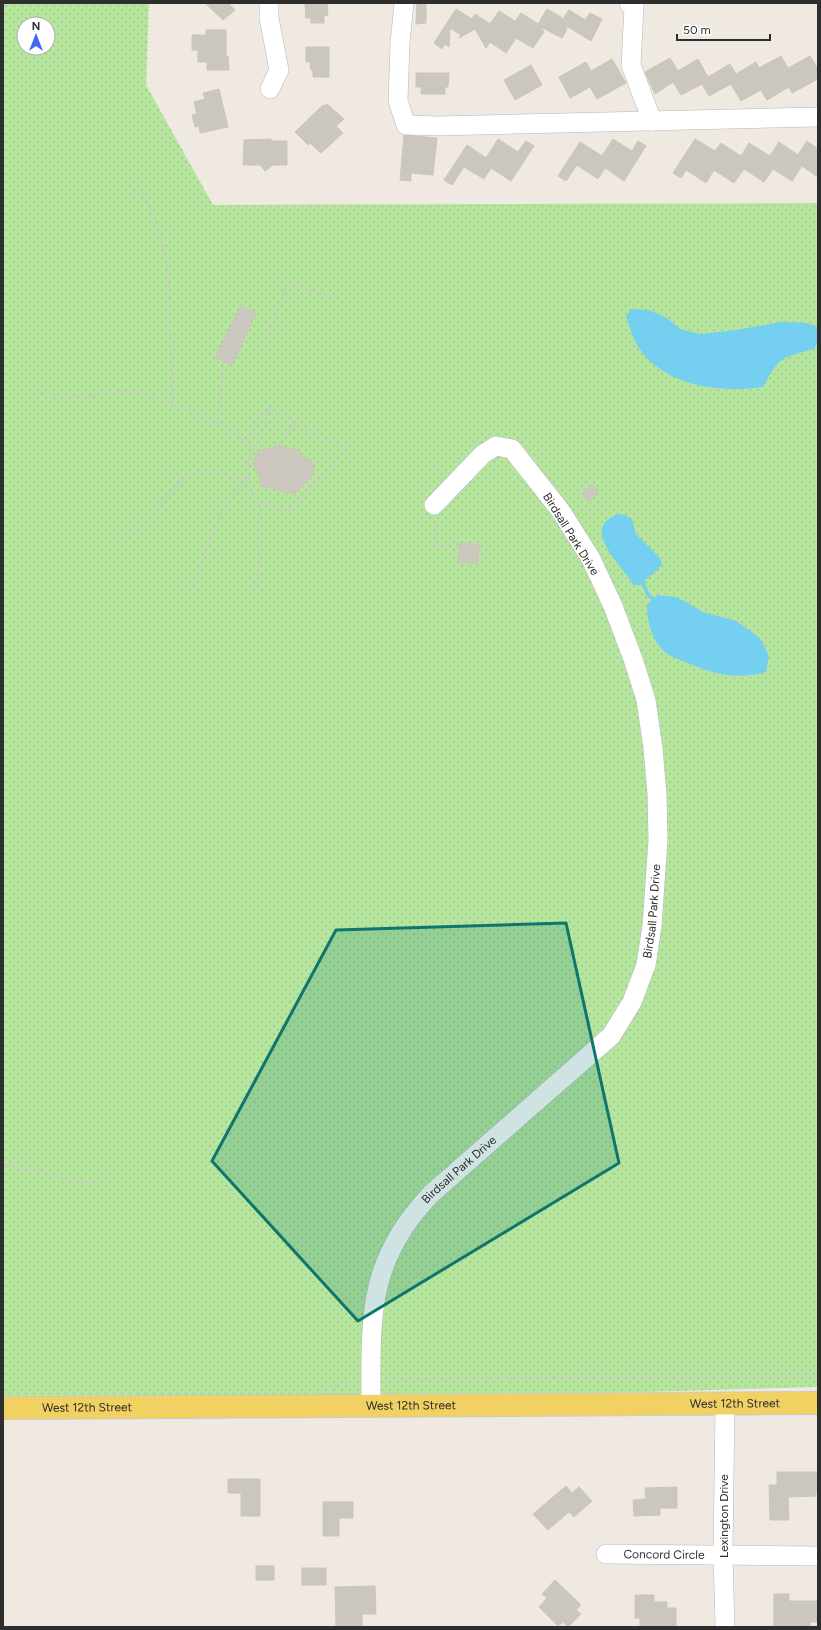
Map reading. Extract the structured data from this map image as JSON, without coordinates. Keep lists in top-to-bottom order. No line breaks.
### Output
{"streets":{"main road":["West 12th Street"],"street":["Birdsall Park Drive","Lexington Drive","Concord Circle"]},"crossings":[["Birdsall Park Drive","West 12th Street"],["West 12th Street","Lexington Drive"],["Lexington Drive","Concord Circle"]],"scale_bar":"50 m","north":"top"}
